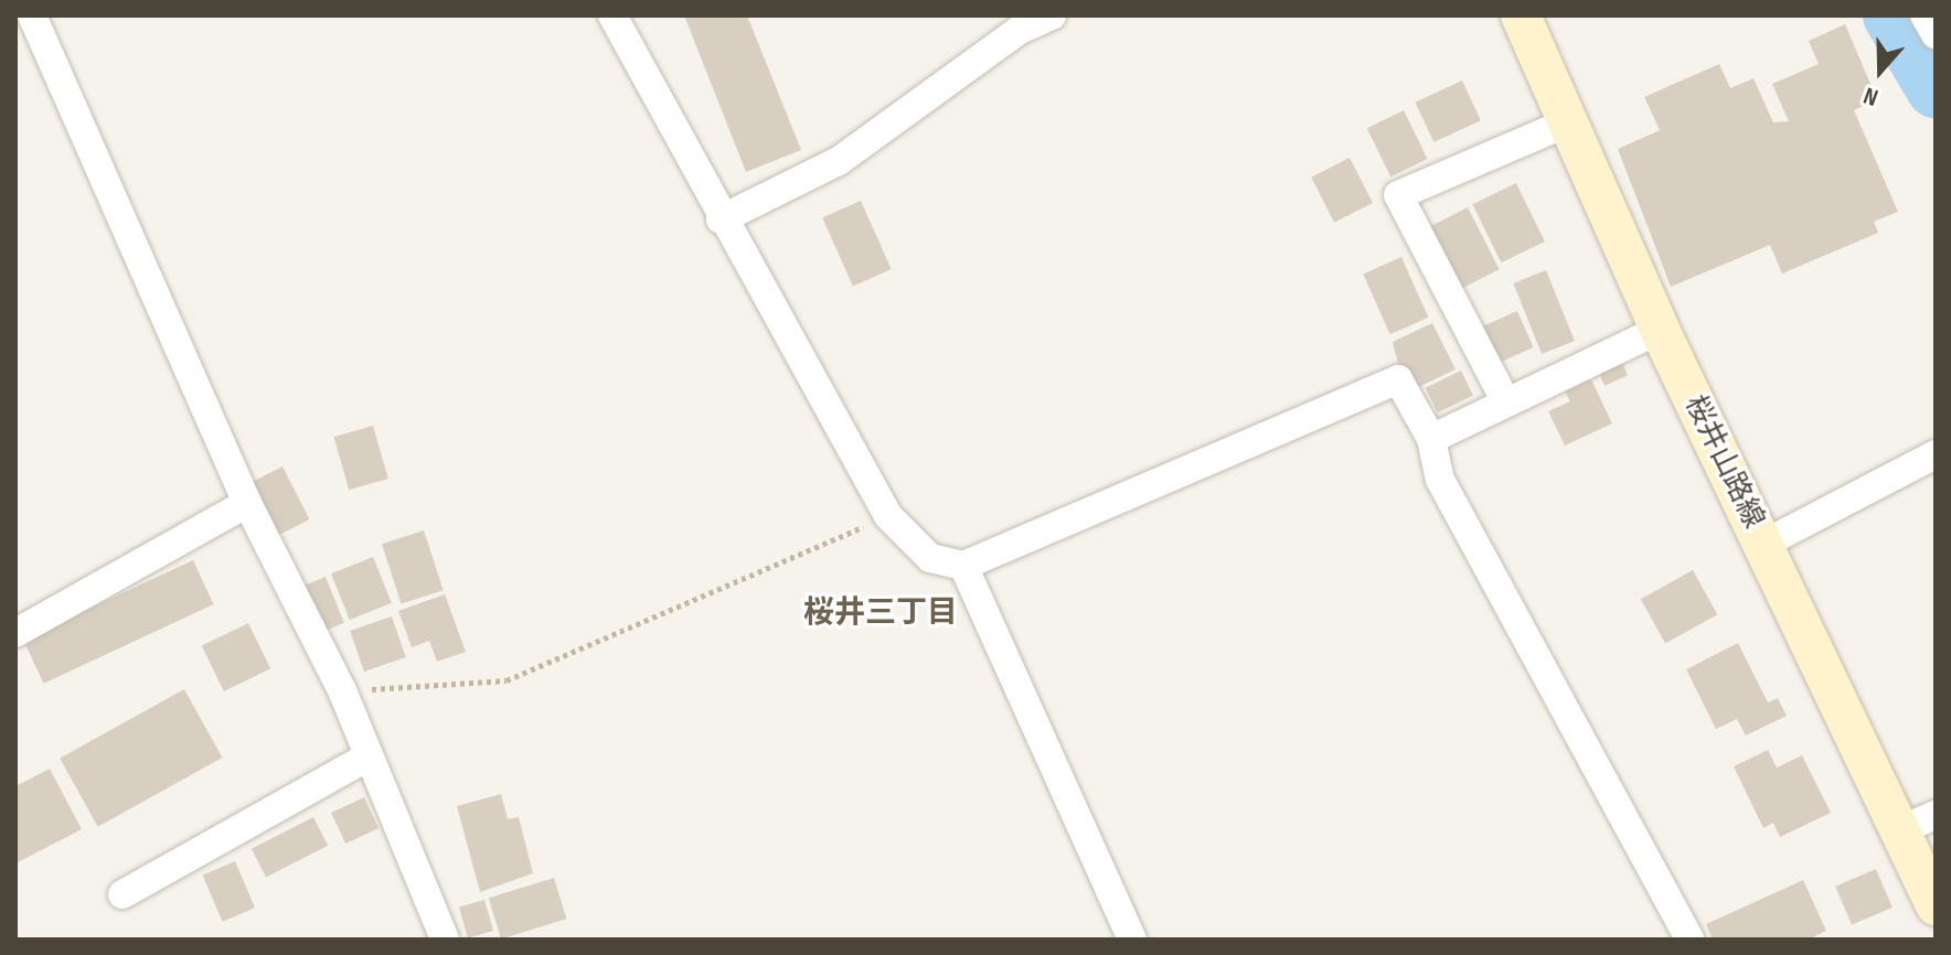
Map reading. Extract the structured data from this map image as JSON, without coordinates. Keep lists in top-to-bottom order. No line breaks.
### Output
{"streets":{"main road":["桜井山路線"]},"districts":["桜井三丁目"],"north":"bottom"}
